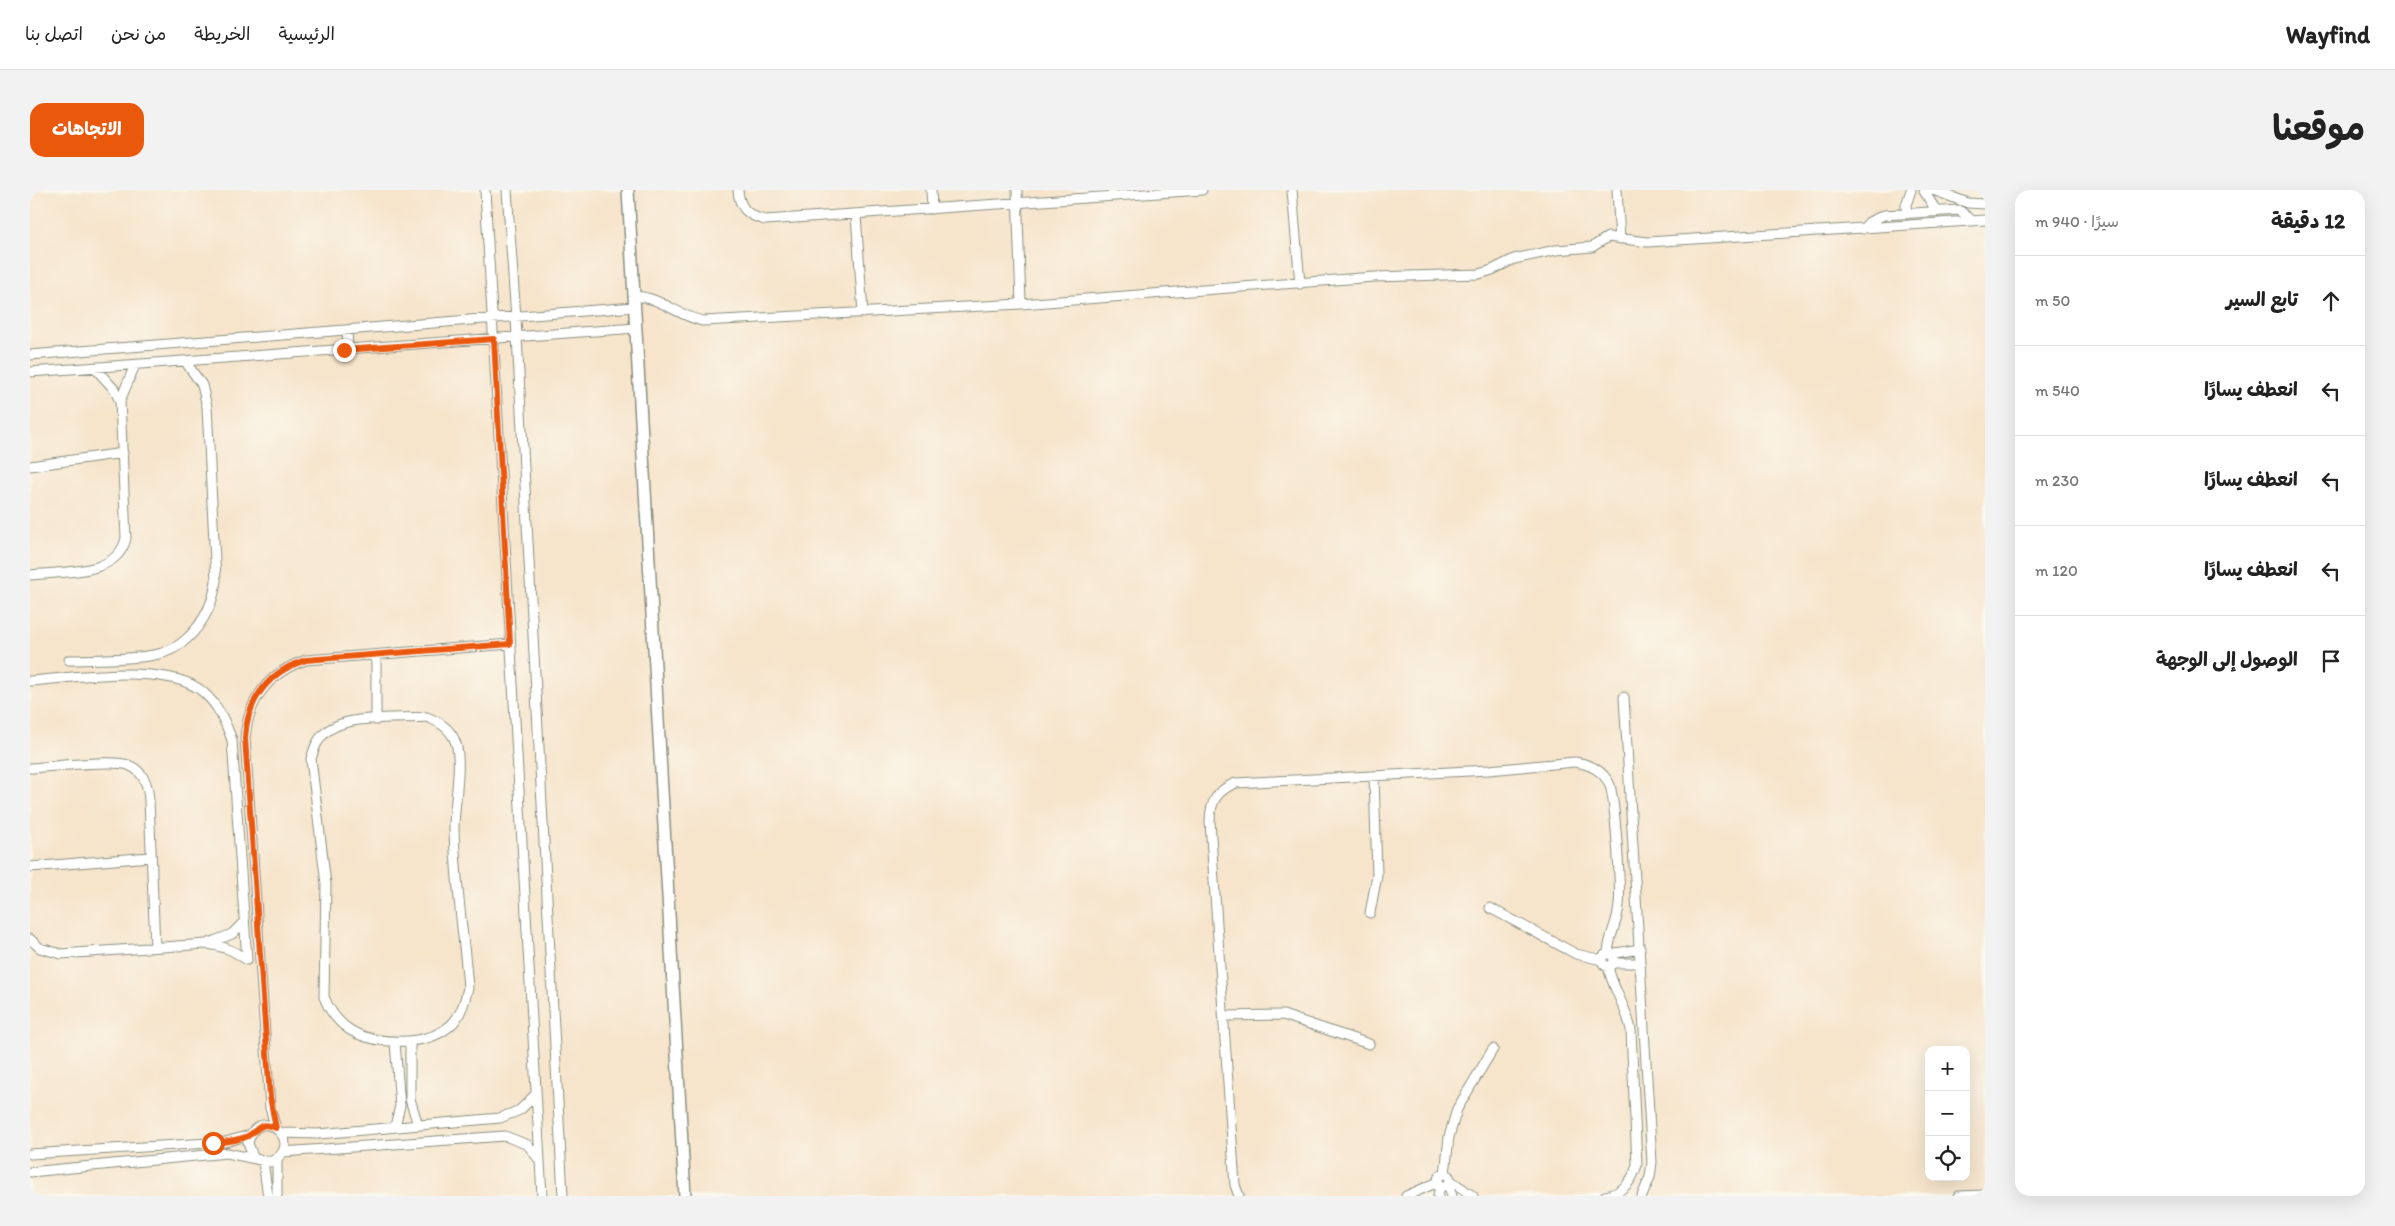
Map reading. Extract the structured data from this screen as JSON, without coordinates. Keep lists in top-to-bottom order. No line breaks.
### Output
{"page":{"header":"Wayfind","nav":["الرئيسية","الخريطة","من نحن","اتصل بنا"],"title":"موقعنا","buttons":"الاتجاهات","heading":["12 دقيقة","سيرًا · 940 m"],"list":[["تابع السير","50 m"],["انعطف يسارًا","540 m"],["انعطف يسارًا","230 m"],["انعطف يسارًا","120 m"],"الوصول إلى الوجهة"],"map_buttons":["+","−"]}}
